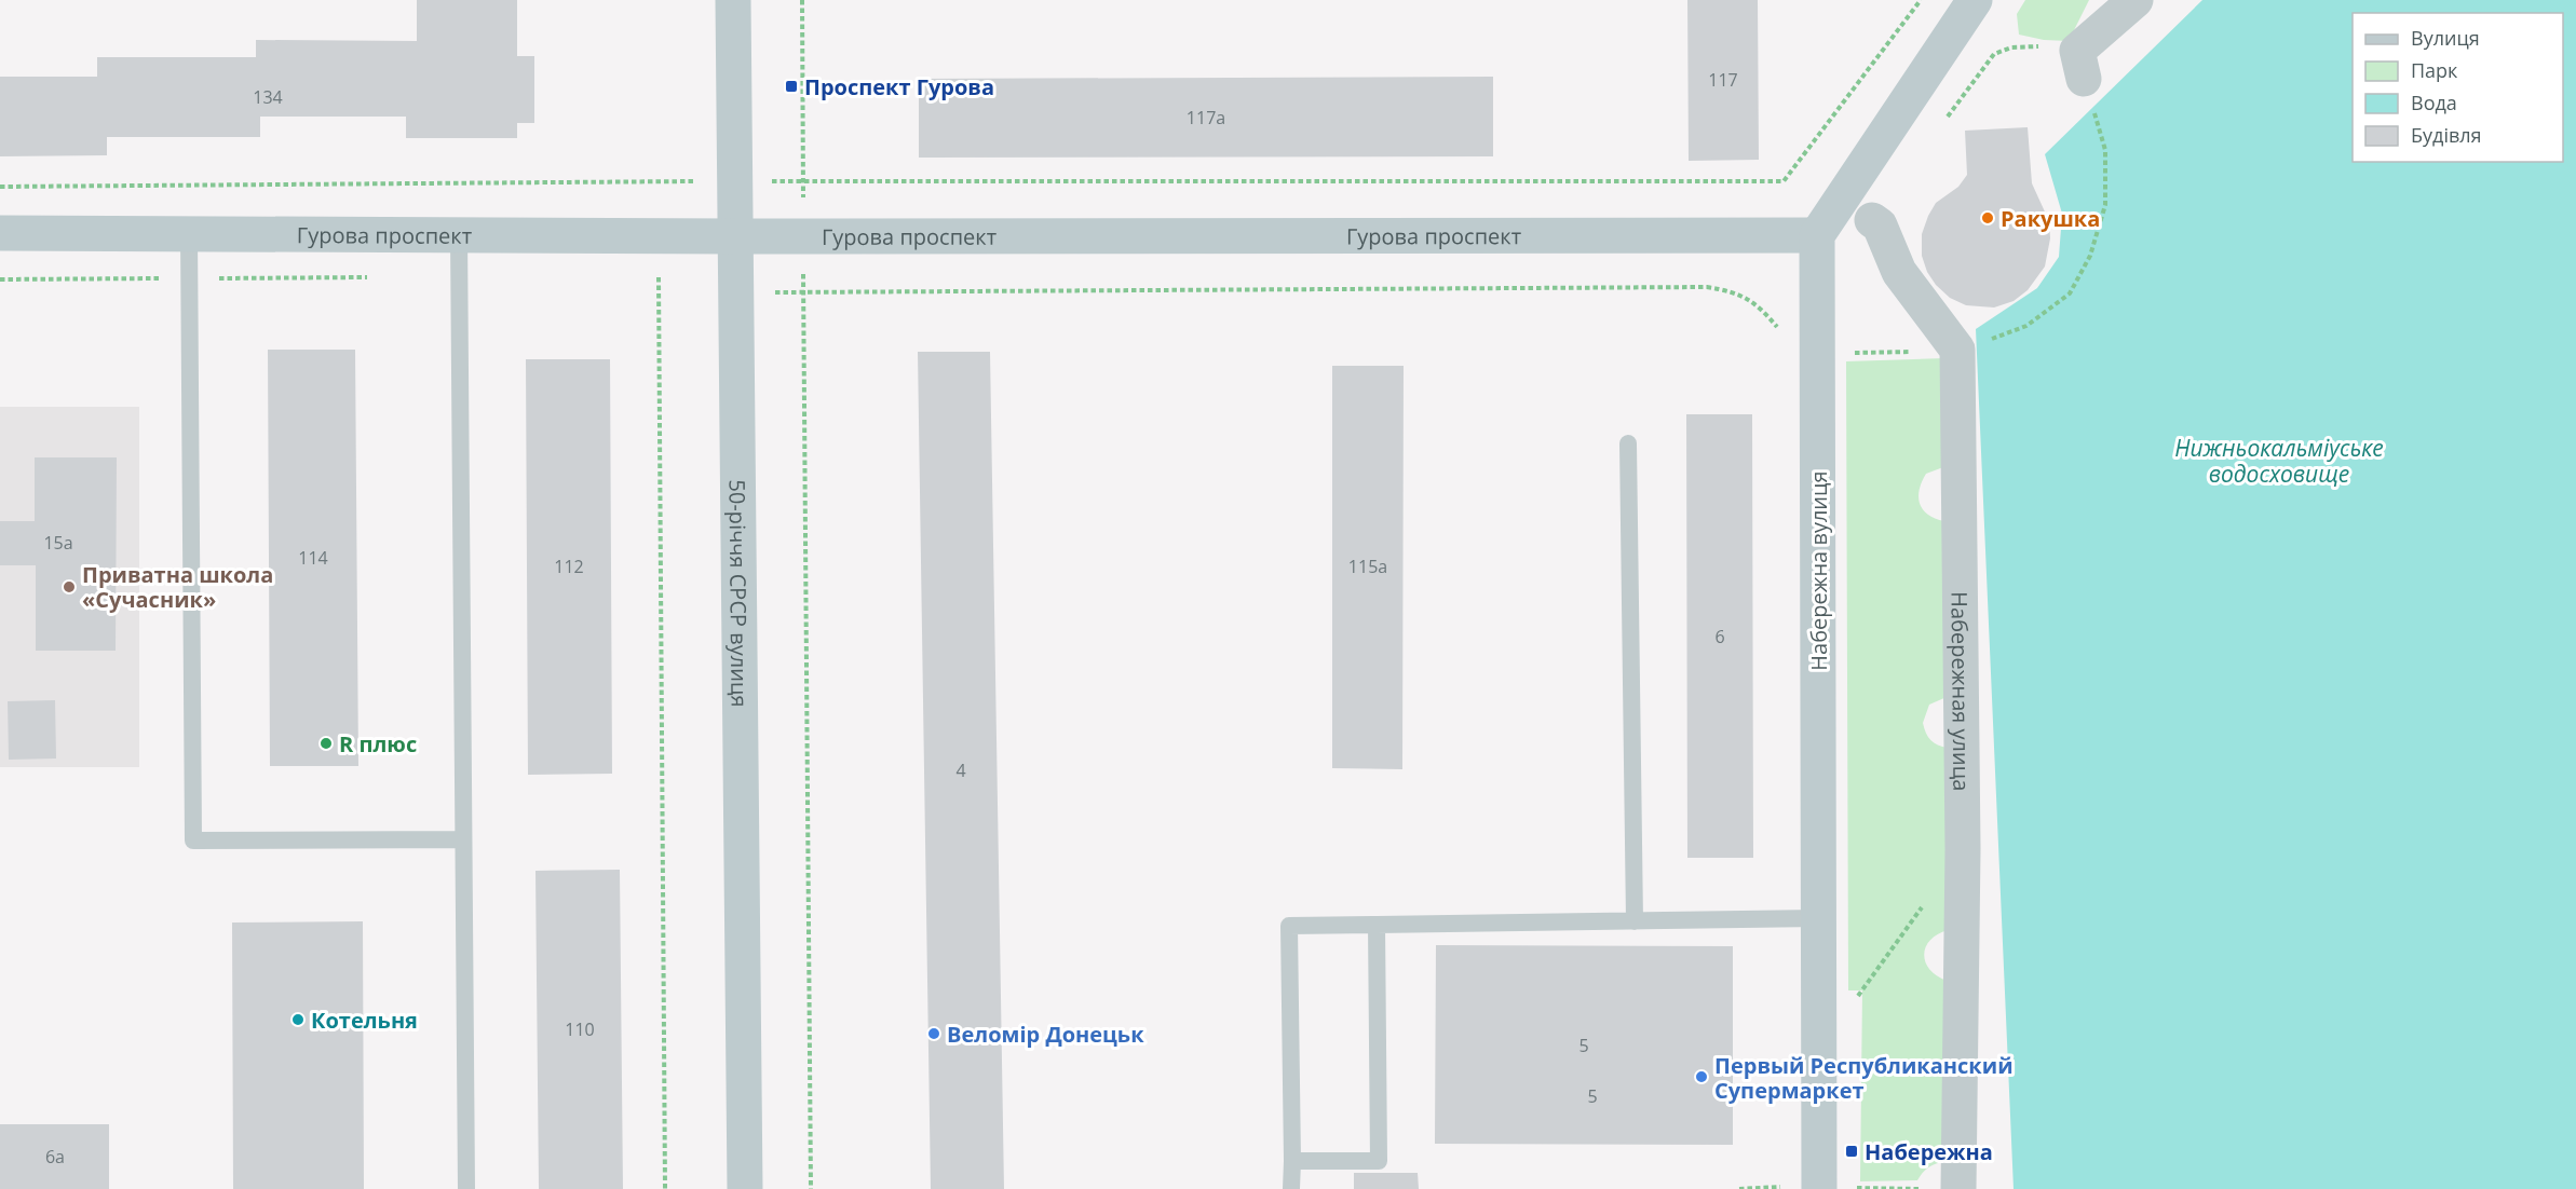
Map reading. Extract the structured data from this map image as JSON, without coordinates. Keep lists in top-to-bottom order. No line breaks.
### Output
{"streets":{"main road":["Гурова проспект","Набережна вулиця","50-річчя СРСР вулиця"],"street":["Набережная улица"]},"crossings":[["Гурова проспект","Набережна вулиця"],["Гурова проспект","50-річчя СРСР вулиця"]],"water":["Нижньокальміуське водосховище"],"places":{"transit":["Проспект Гурова","Набережна"],"other":["Ракушка","Приватна школа «Сучасник»","R плюс","Котельня","Веломір Донецьк","Первый Республиканский Супермаркет"]},"house_numbers":["117","134","117а","15а","114","112","115а","6","4","110","5","5","6а"],"legend":["Вулиця","Парк","Вода","Будівля"]}
